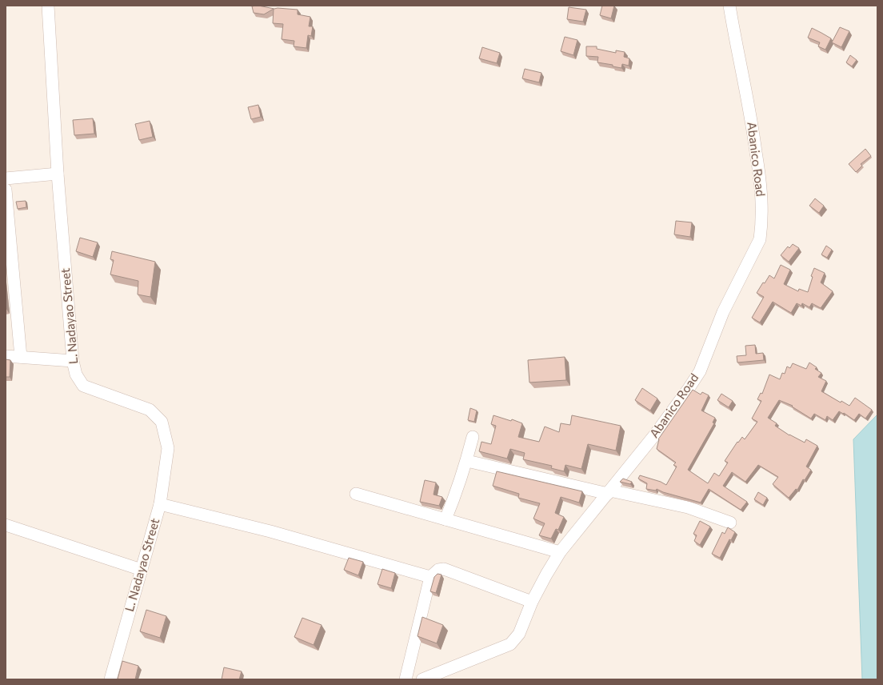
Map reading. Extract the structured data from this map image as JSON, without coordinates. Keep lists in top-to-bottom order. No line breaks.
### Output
{"streets":{"street":["Abanico Road","L. Nadayao Street"]}}
